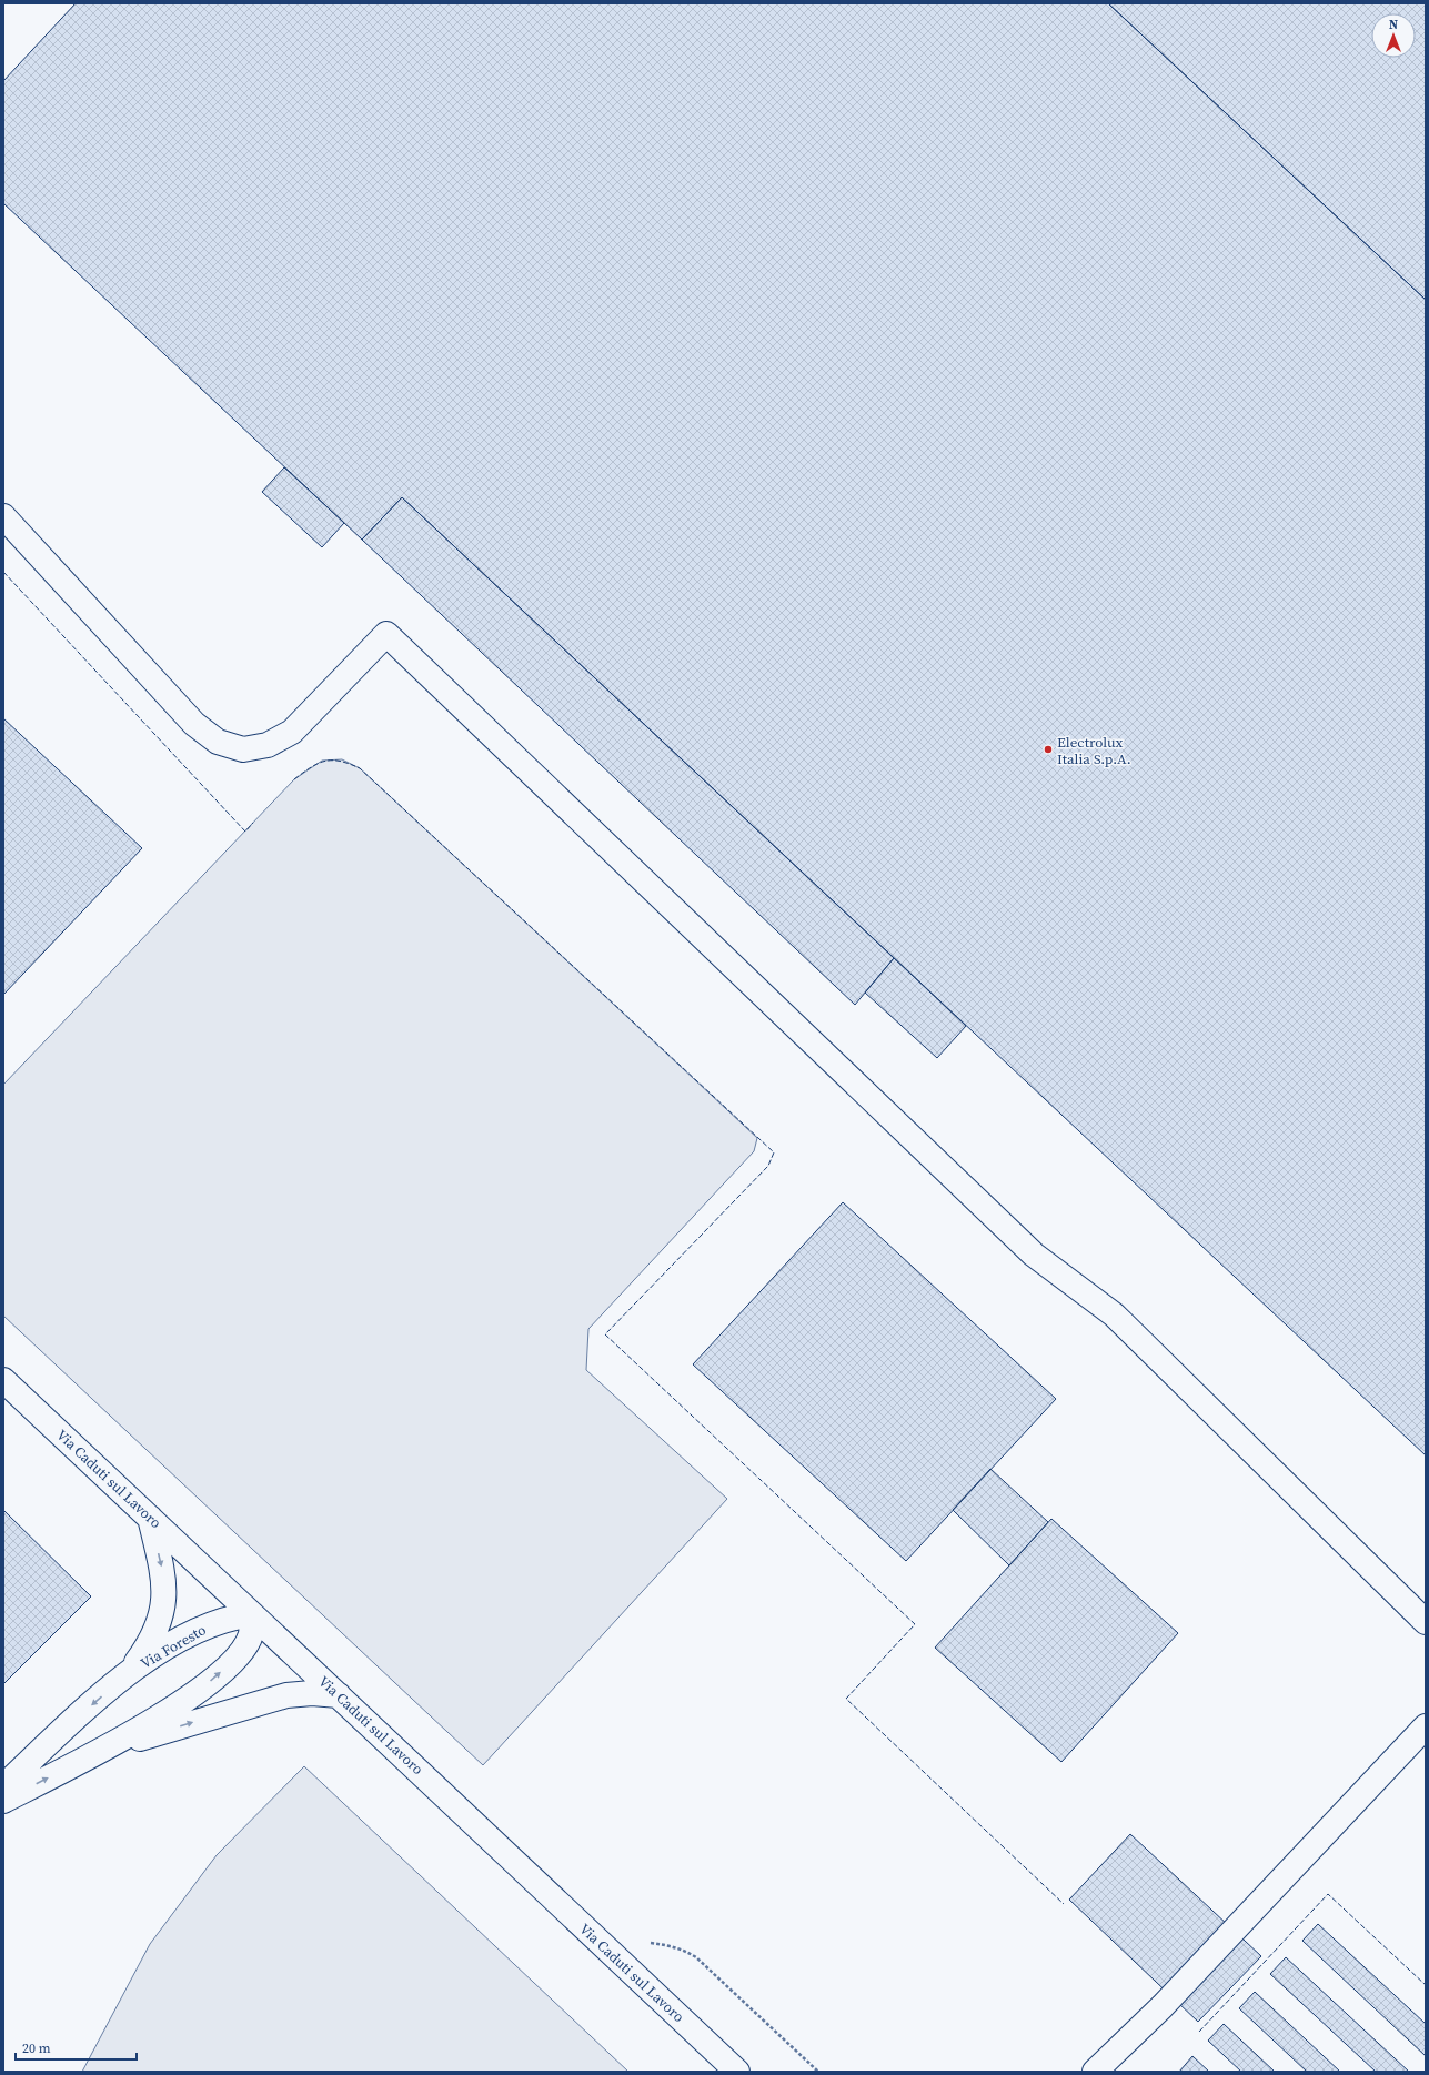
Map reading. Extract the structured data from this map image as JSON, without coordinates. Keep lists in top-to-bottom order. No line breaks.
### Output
{"streets":{"street":["Via Caduti sul Lavoro","Via Foresto"]},"crossings":[["Via Caduti sul Lavoro","Via Foresto"]],"places":["Electrolux Italia S.p.A."],"scale_bar":"20 m","north":"top"}
